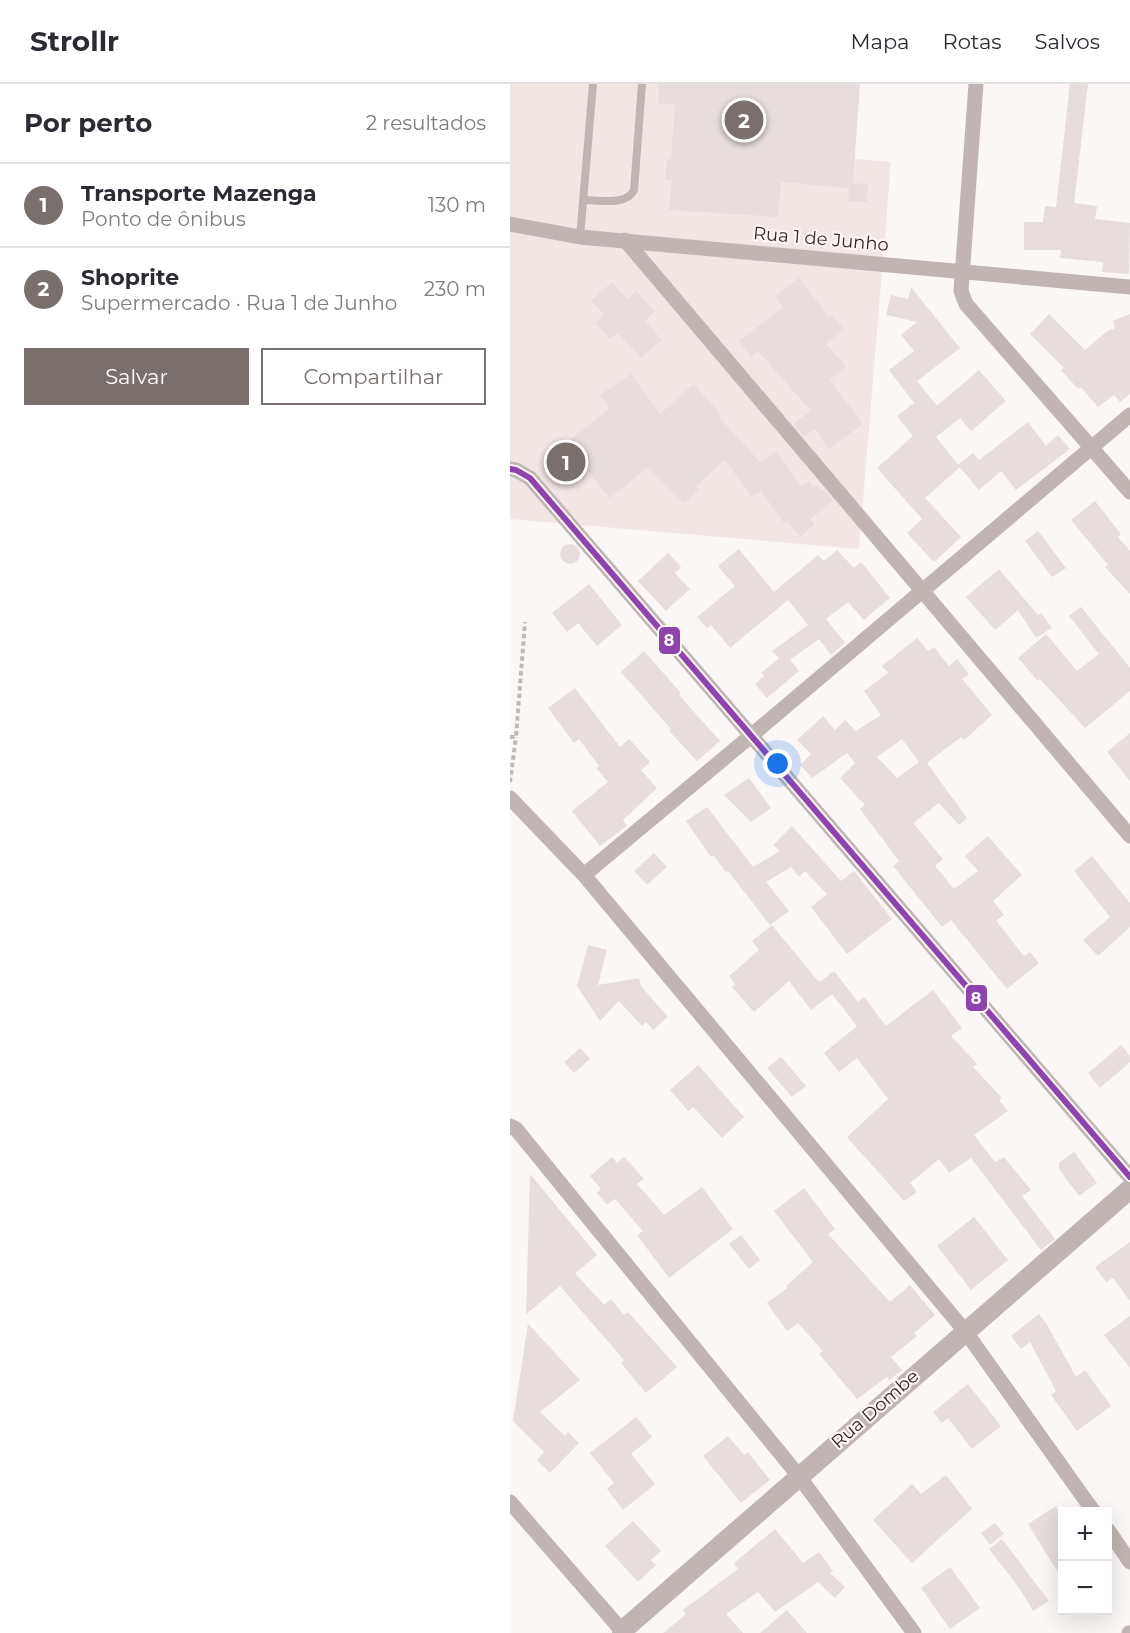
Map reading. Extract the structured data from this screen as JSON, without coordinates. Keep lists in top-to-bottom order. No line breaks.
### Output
{"streets":{"street":["Rua 1 de Junho","Rua Dombe"]},"lines":["transit line 8"],"page":{"header":"Strollr","nav":["Mapa","Rotas","Salvos"],"heading":["Por perto","2 resultados"],"pins":["2","1"],"list":[{"mark":"1","name":"Transporte Mazenga","note":"Ponto de ônibus","value":"130 m"},{"mark":"2","name":"Shoprite","note":"Supermercado · Rua 1 de Junho","value":"230 m"}],"buttons":["Salvar","Compartilhar"],"map_buttons":["+","−"]}}
